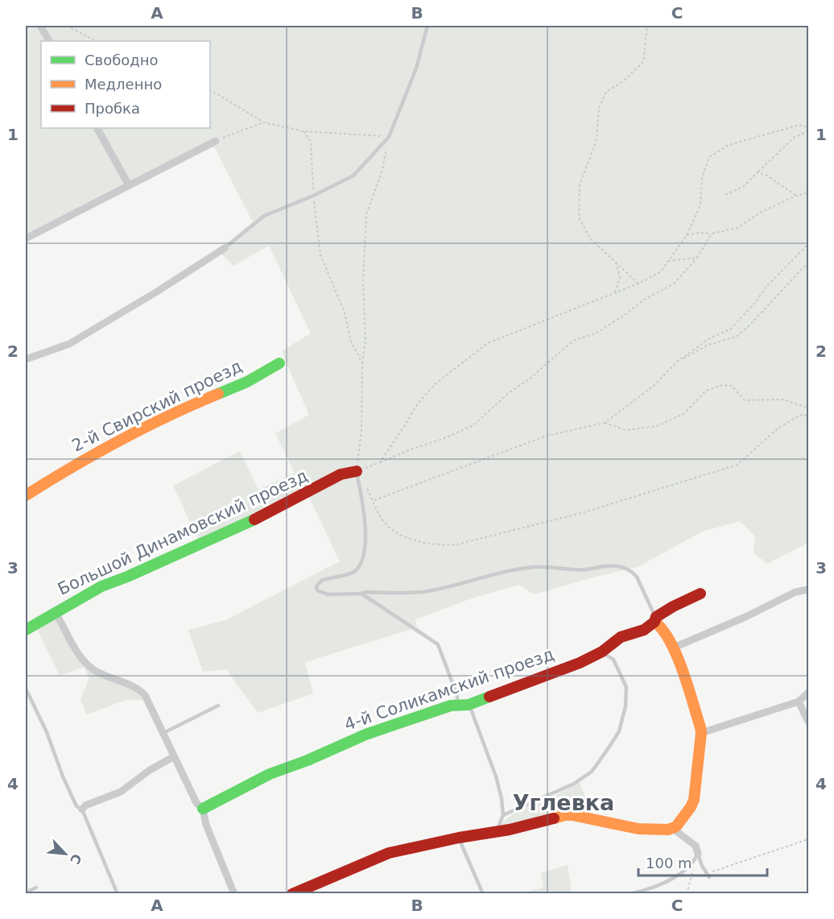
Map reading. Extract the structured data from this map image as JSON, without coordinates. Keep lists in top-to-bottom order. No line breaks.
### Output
{"streets":{"street":["2-й Свирский проезд","Большой Динамовский проезд","4-й Соликамский проезд"]},"districts":["Углевка"],"legend":["Свободно","Медленно","Пробка"],"scale_bar":"100 m","north":"bottom right","grid":{"columns":["A","B","C"],"rows":["1","2","3","4"]}}
